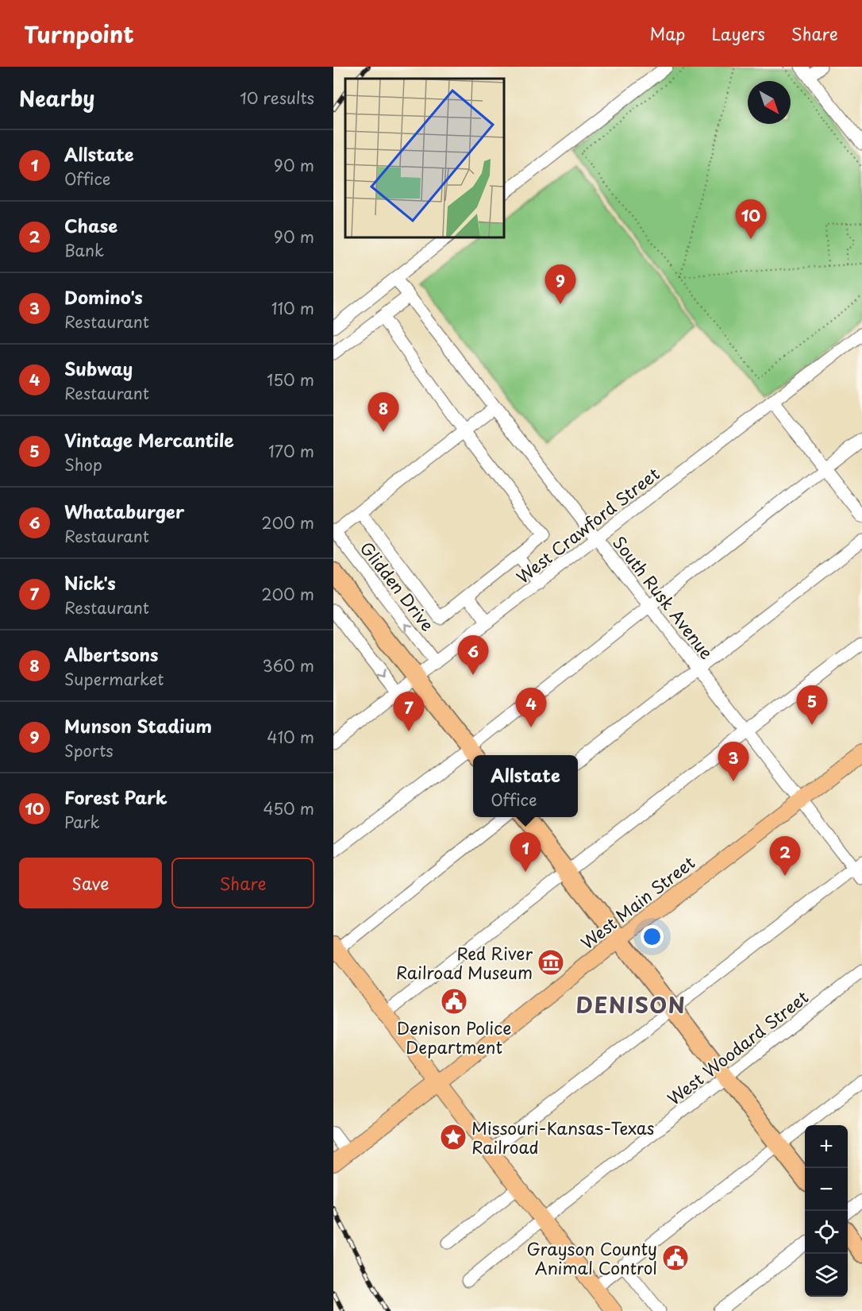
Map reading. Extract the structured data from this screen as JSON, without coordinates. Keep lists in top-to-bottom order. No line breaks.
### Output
{"streets":{"main road":["West Main Street"],"street":["West Crawford Street","Glidden Drive","South Rusk Avenue","West Woodard Street"]},"crossings":[["West Crawford Street","Glidden Drive"],["West Crawford Street","South Rusk Avenue"],["South Rusk Avenue","West Main Street"]],"districts":["DENISON"],"places":{"museum":["Red River Railroad Museum"],"public building":["Denison Police Department","Grayson County Animal Control"],"place":["Missouri-Kansas-Texas Railroad"]},"north":"bottom right","page":{"header":"Turnpoint","nav":["Map","Layers","Share"],"heading":["Nearby","10 results"],"list":[{"mark":"1","name":"Allstate","note":"Office","value":"90 m"},{"mark":"2","name":"Chase","note":"Bank","value":"90 m"},{"mark":"3","name":"Domino's","note":"Restaurant","value":"110 m"},{"mark":"4","name":"Subway","note":"Restaurant","value":"150 m"},{"mark":"5","name":"Vintage Mercantile","note":"Shop","value":"170 m"},{"mark":"6","name":"Whataburger","note":"Restaurant","value":"200 m"},{"mark":"7","name":"Nick's","note":"Restaurant","value":"200 m"},{"mark":"8","name":"Albertsons","note":"Supermarket","value":"360 m"},{"mark":"9","name":"Munson Stadium","note":"Sports","value":"410 m"},{"mark":"10","name":"Forest Park","note":"Park","value":"450 m"}],"pins":["10","9","8","6","5","4","7","3","1","2"],"popup":["Allstate","Office"],"buttons":["Save","Share"],"map_buttons":["+","−"]}}
